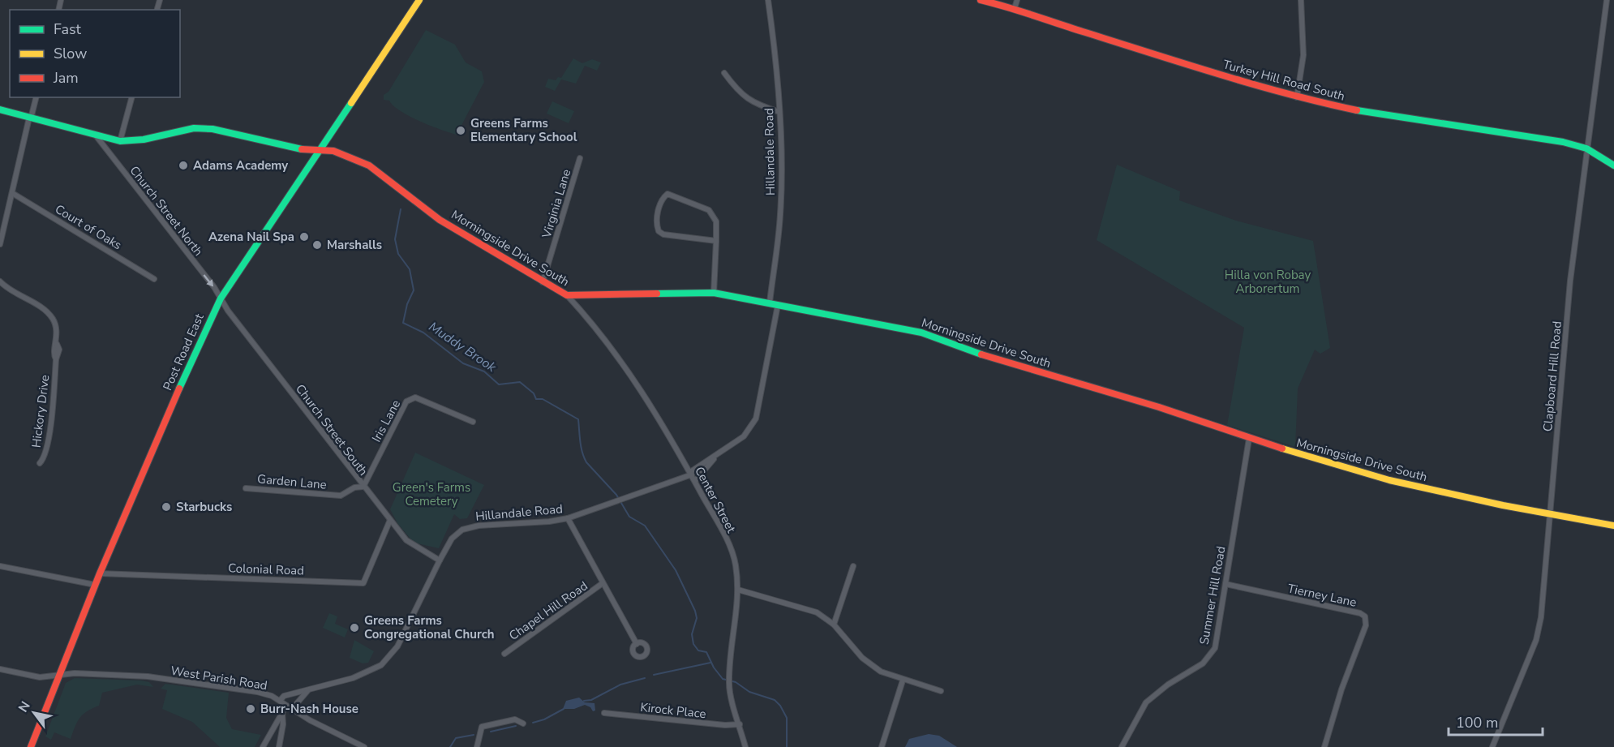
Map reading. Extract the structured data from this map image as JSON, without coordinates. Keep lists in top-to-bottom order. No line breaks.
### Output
{"streets":{"street":["Turkey Hill Road South","Hillandale Road","Virginia Lane","Church Street North","Court of Oaks","Morningside Drive South","Post Road East","Clapboard Hill Road","Hickory Drive","Iris Lane","Church Street South","Garden Lane","Center Street","Colonial Road","Summer Hill Road","Tierney Lane","Chapel Hill Road","West Parish Road","Kirock Place"]},"crossings":[["Turkey Hill Road South","Clapboard Hill Road"],["Hillandale Road","Morningside Drive South"],["Hillandale Road","Church Street South"],["Hillandale Road","Center Street"],["Hillandale Road","Chapel Hill Road"],["Hillandale Road","West Parish Road"],["Virginia Lane","Morningside Drive South"],["Church Street North","Morningside Drive South"],["Church Street North","Post Road East"],["Church Street North","Church Street South"],["Morningside Drive South","Post Road East"],["Morningside Drive South","Clapboard Hill Road"],["Morningside Drive South","Center Street"],["Morningside Drive South","Summer Hill Road"],["Post Road East","Church Street South"],["Post Road East","Colonial Road"],["Post Road East","West Parish Road"],["Iris Lane","Church Street South"],["Iris Lane","Garden Lane"],["Church Street South","Garden Lane"],["Church Street South","Colonial Road"],["Center Street","Kirock Place"],["Summer Hill Road","Tierney Lane"]],"one_way":["Church Street North"],"water":["Muddy Brook"],"parks":["Hilla von Robay Arborertum","Green's Farms Cemetery"],"places":["Greens Farms Elementary School","Adams Academy","Azena Nail Spa","Marshalls","Starbucks","Greens Farms Congregational Church","Burr-Nash House"],"legend":["Fast","Slow","Jam"],"scale_bar":"100 m","north":"top left"}
